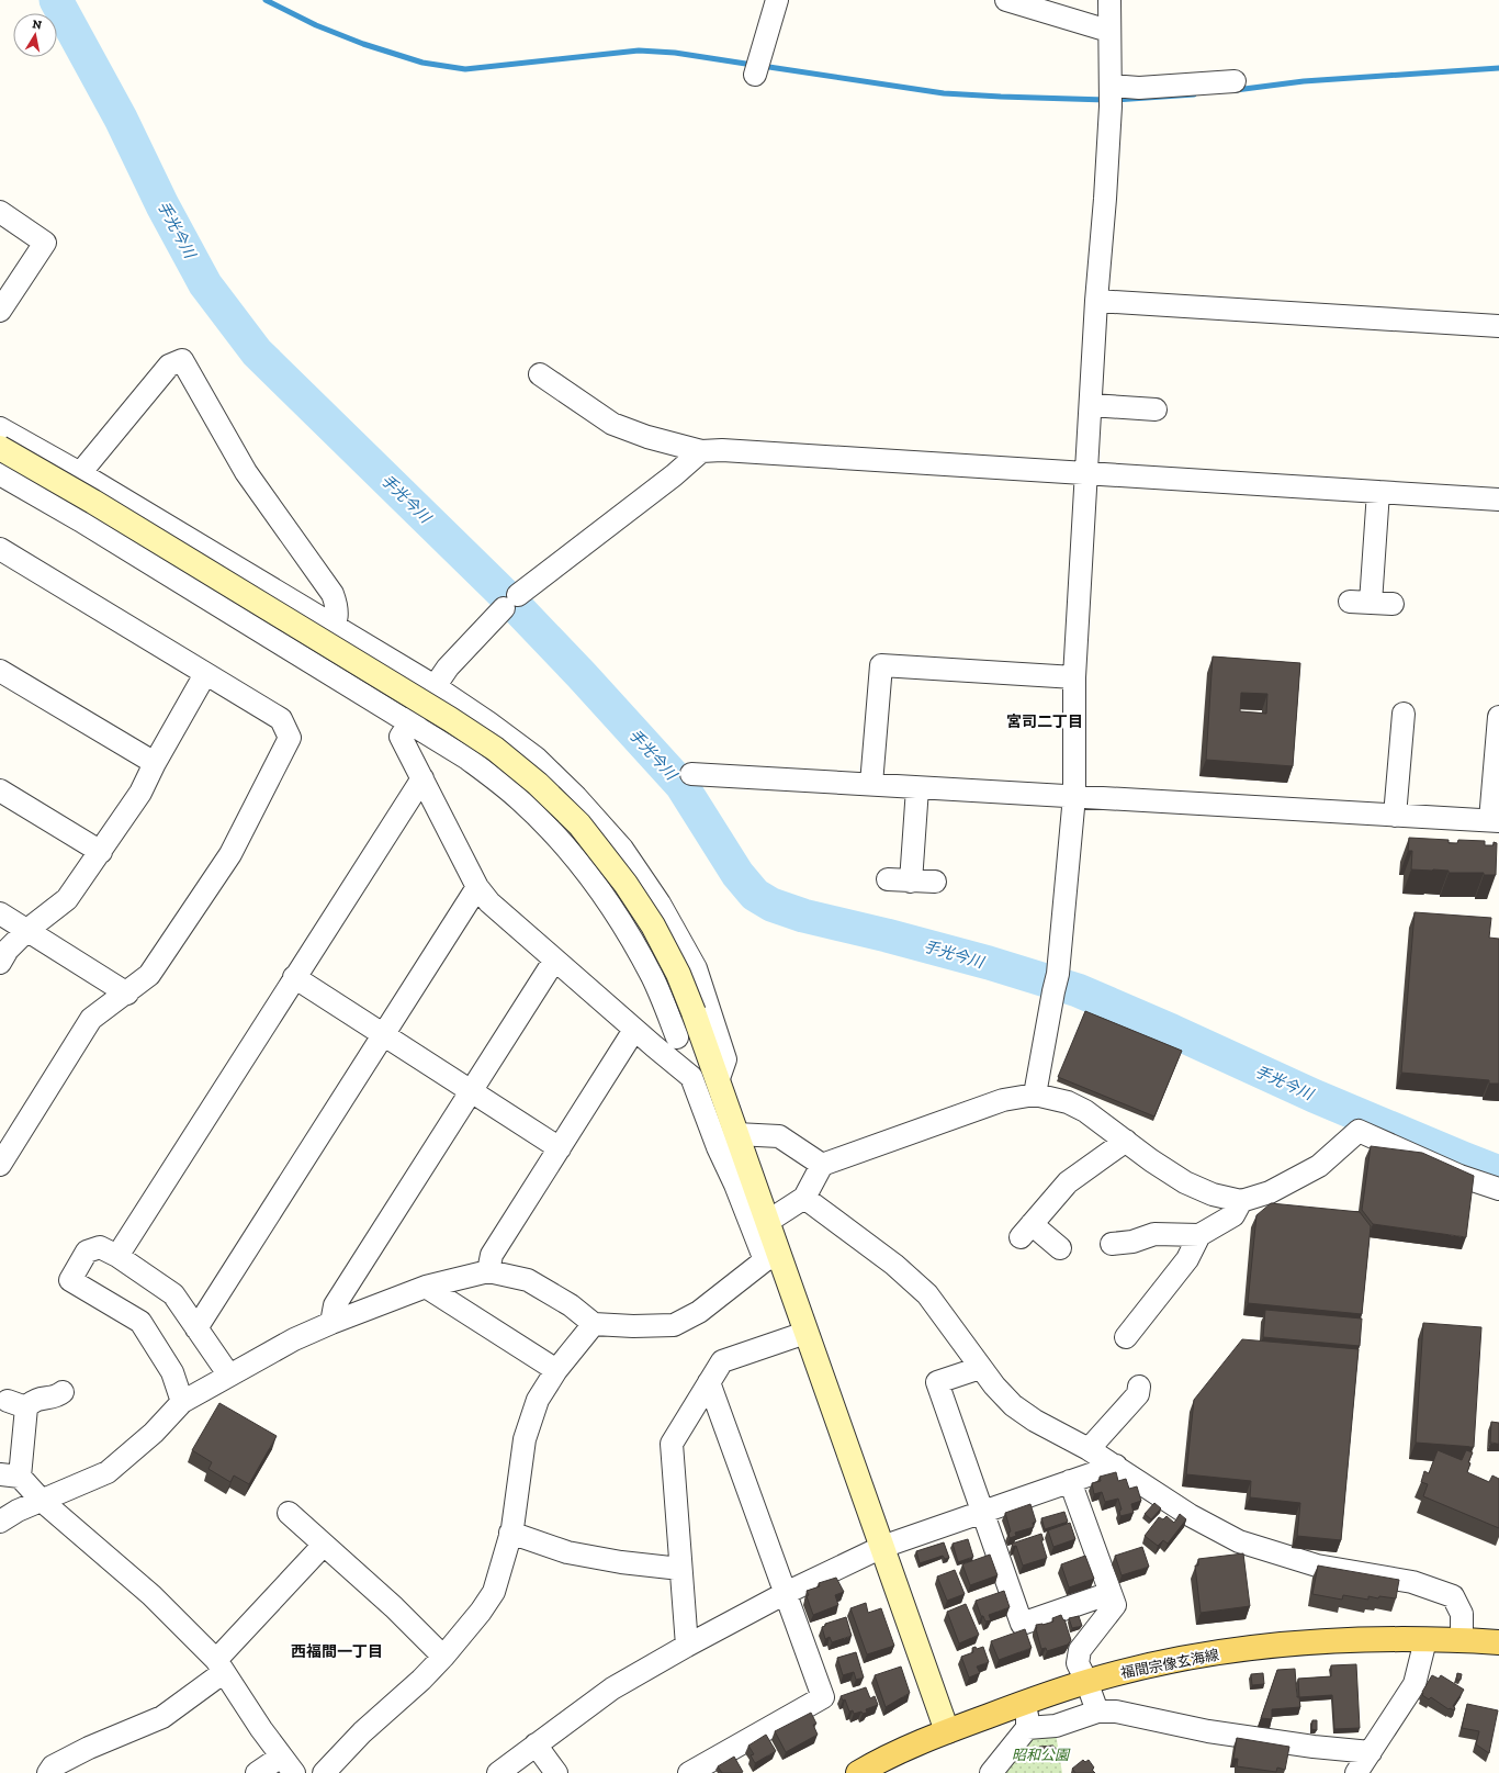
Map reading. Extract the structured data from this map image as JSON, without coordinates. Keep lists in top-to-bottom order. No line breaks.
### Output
{"streets":{"main road":["福間宗像玄海線"]},"districts":["宮司二丁目","西福間一丁目"],"water":["手光今川"],"parks":["昭和公園"],"north":"top"}
